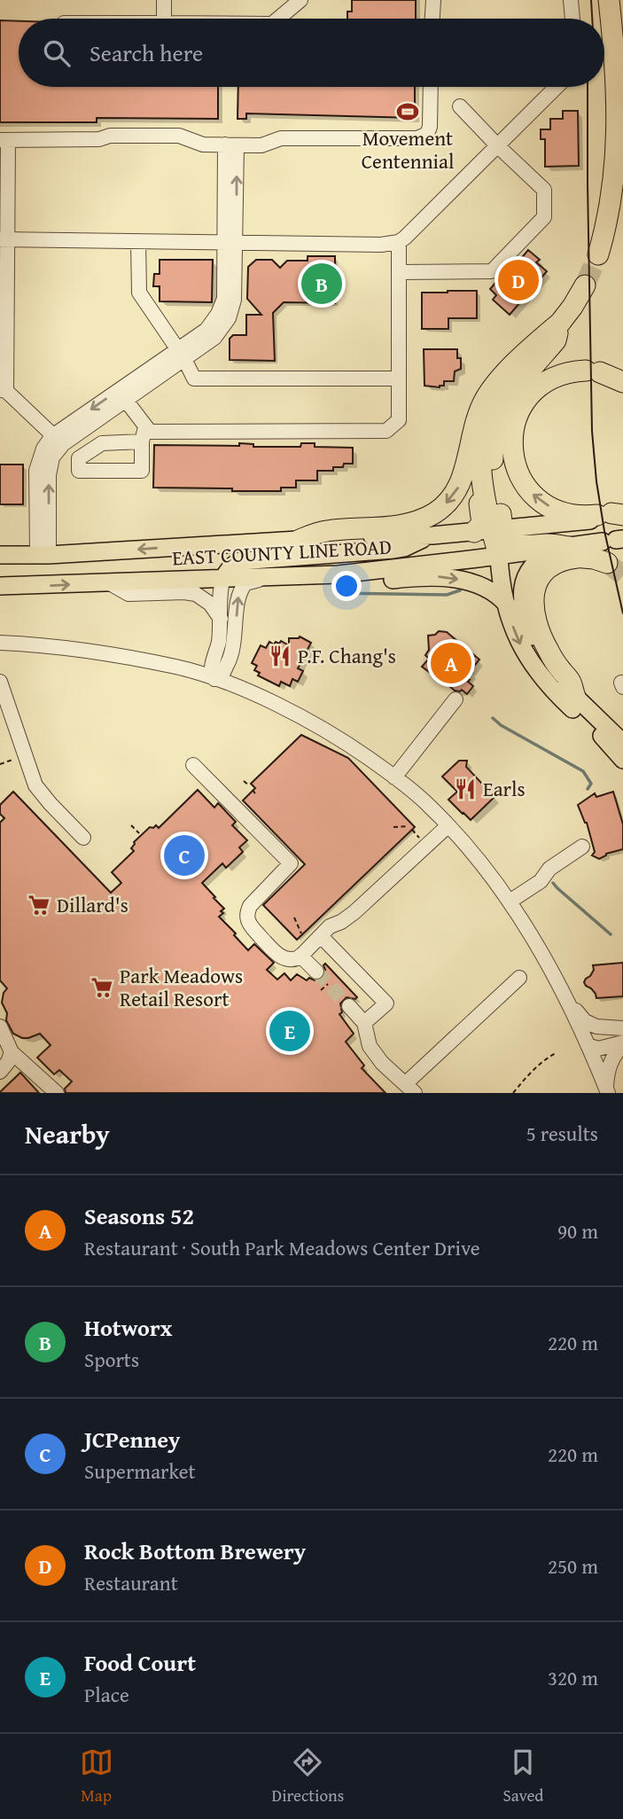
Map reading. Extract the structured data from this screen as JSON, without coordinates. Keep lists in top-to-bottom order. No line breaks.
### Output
{"streets":{"main road":["EAST COUNTY LINE ROAD"]},"places":{"sports":["Movement Centennial"],"restaurant":["P.F. Chang's","Earls"],"supermarket":["Dillard's","Park Meadows Retail Resort"]},"page":{"search":"Search here","pins":["D","B","A","C","E"],"heading":["Nearby","5 results"],"list":[{"mark":"A","name":"Seasons 52","note":"Restaurant · South Park Meadows Center Drive","value":"90 m"},{"mark":"B","name":"Hotworx","note":"Sports","value":"220 m"},{"mark":"C","name":"JCPenney","note":"Supermarket","value":"220 m"},{"mark":"D","name":"Rock Bottom Brewery","note":"Restaurant","value":"250 m"},{"mark":"E","name":"Food Court","note":"Place","value":"320 m"}],"nav":["Map","Directions","Saved"]}}
